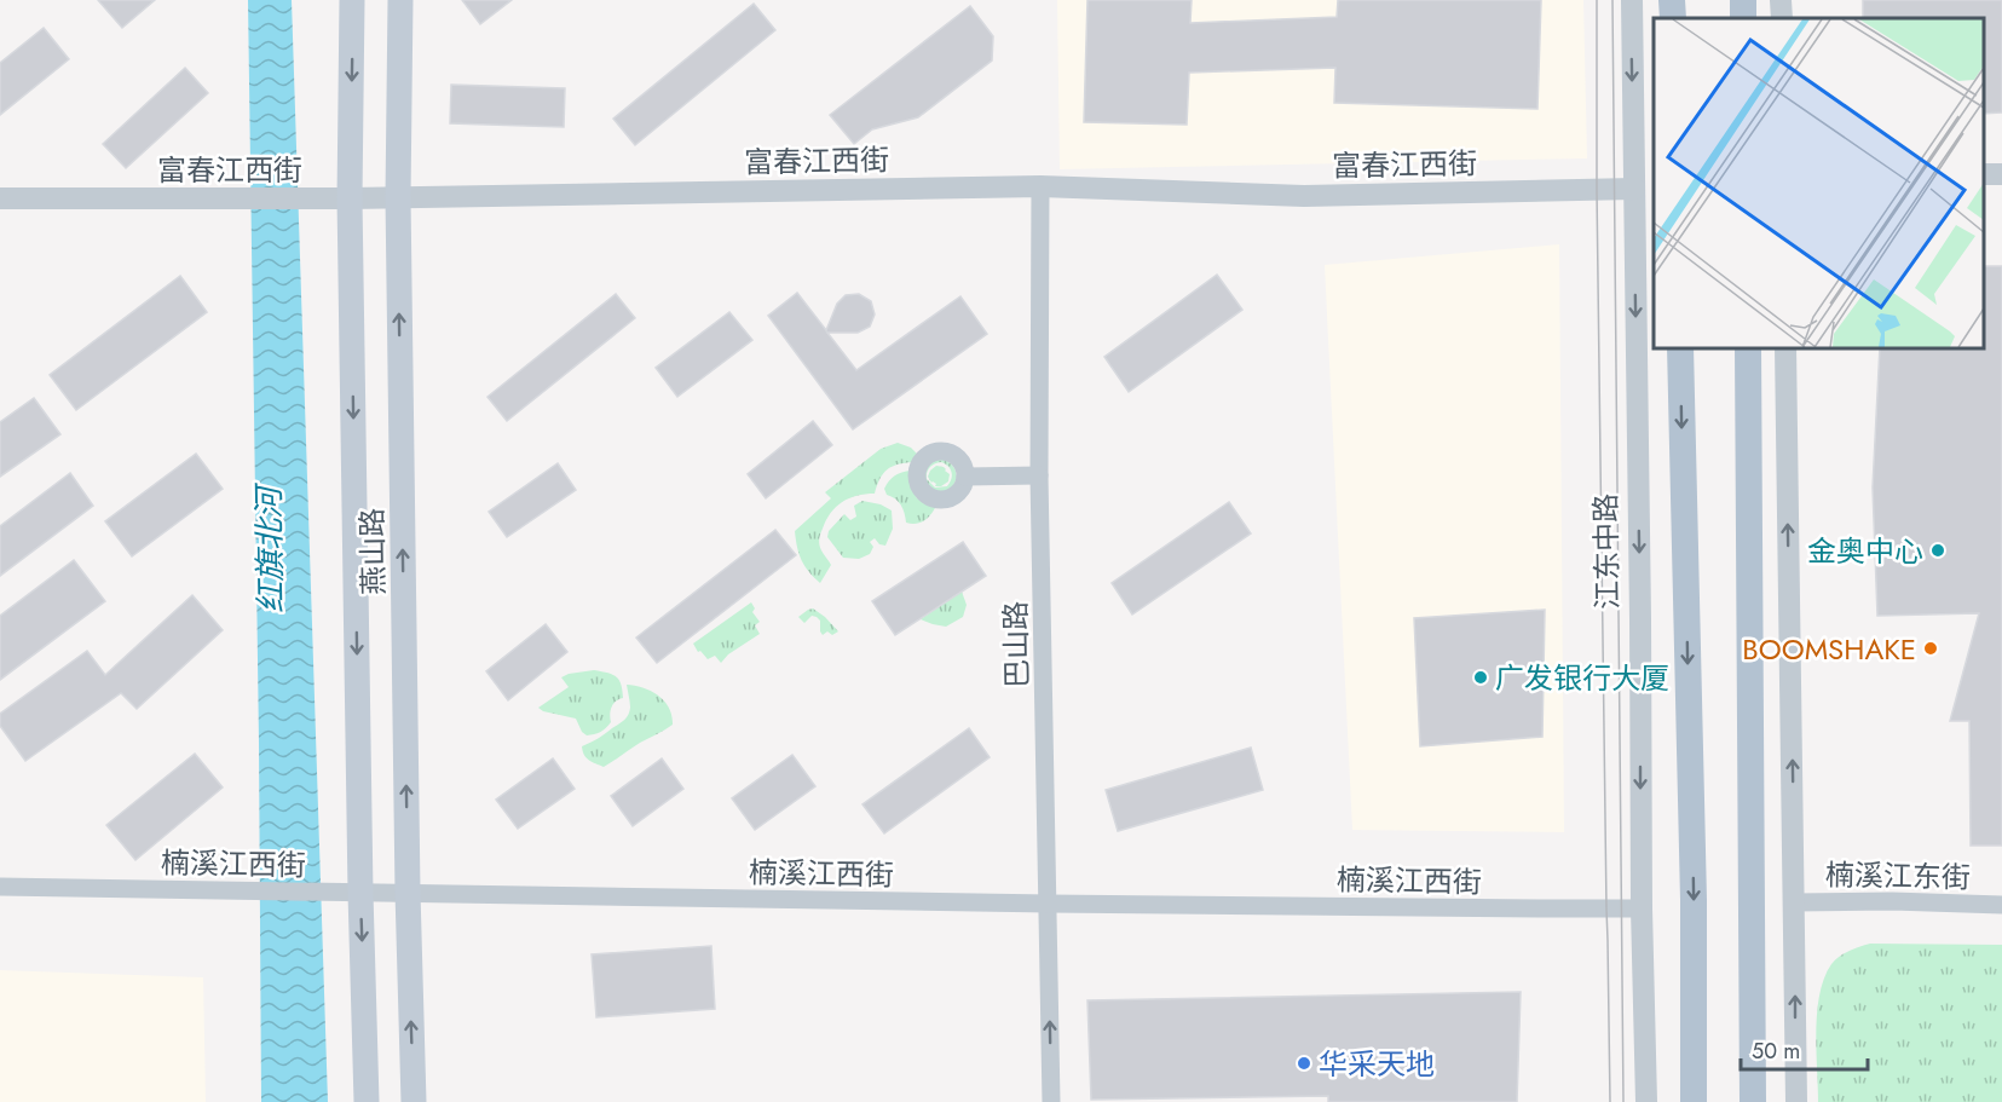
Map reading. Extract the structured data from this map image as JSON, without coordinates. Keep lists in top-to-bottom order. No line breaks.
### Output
{"streets":{"main road":["燕山路"],"street":["富春江西街","江东中路","巴山路","楠溪江西街","楠溪江东街"]},"crossings":[["富春江西街","燕山路"],["富春江西街","江东中路"],["富春江西街","巴山路"],["燕山路","楠溪江西街"],["江东中路","楠溪江西街"],["巴山路","楠溪江西街"]],"water":["红旗北河"],"places":["金奥中心","BOOMSHAKE","广发银行大厦","华采天地"],"scale_bar":"50 m"}
